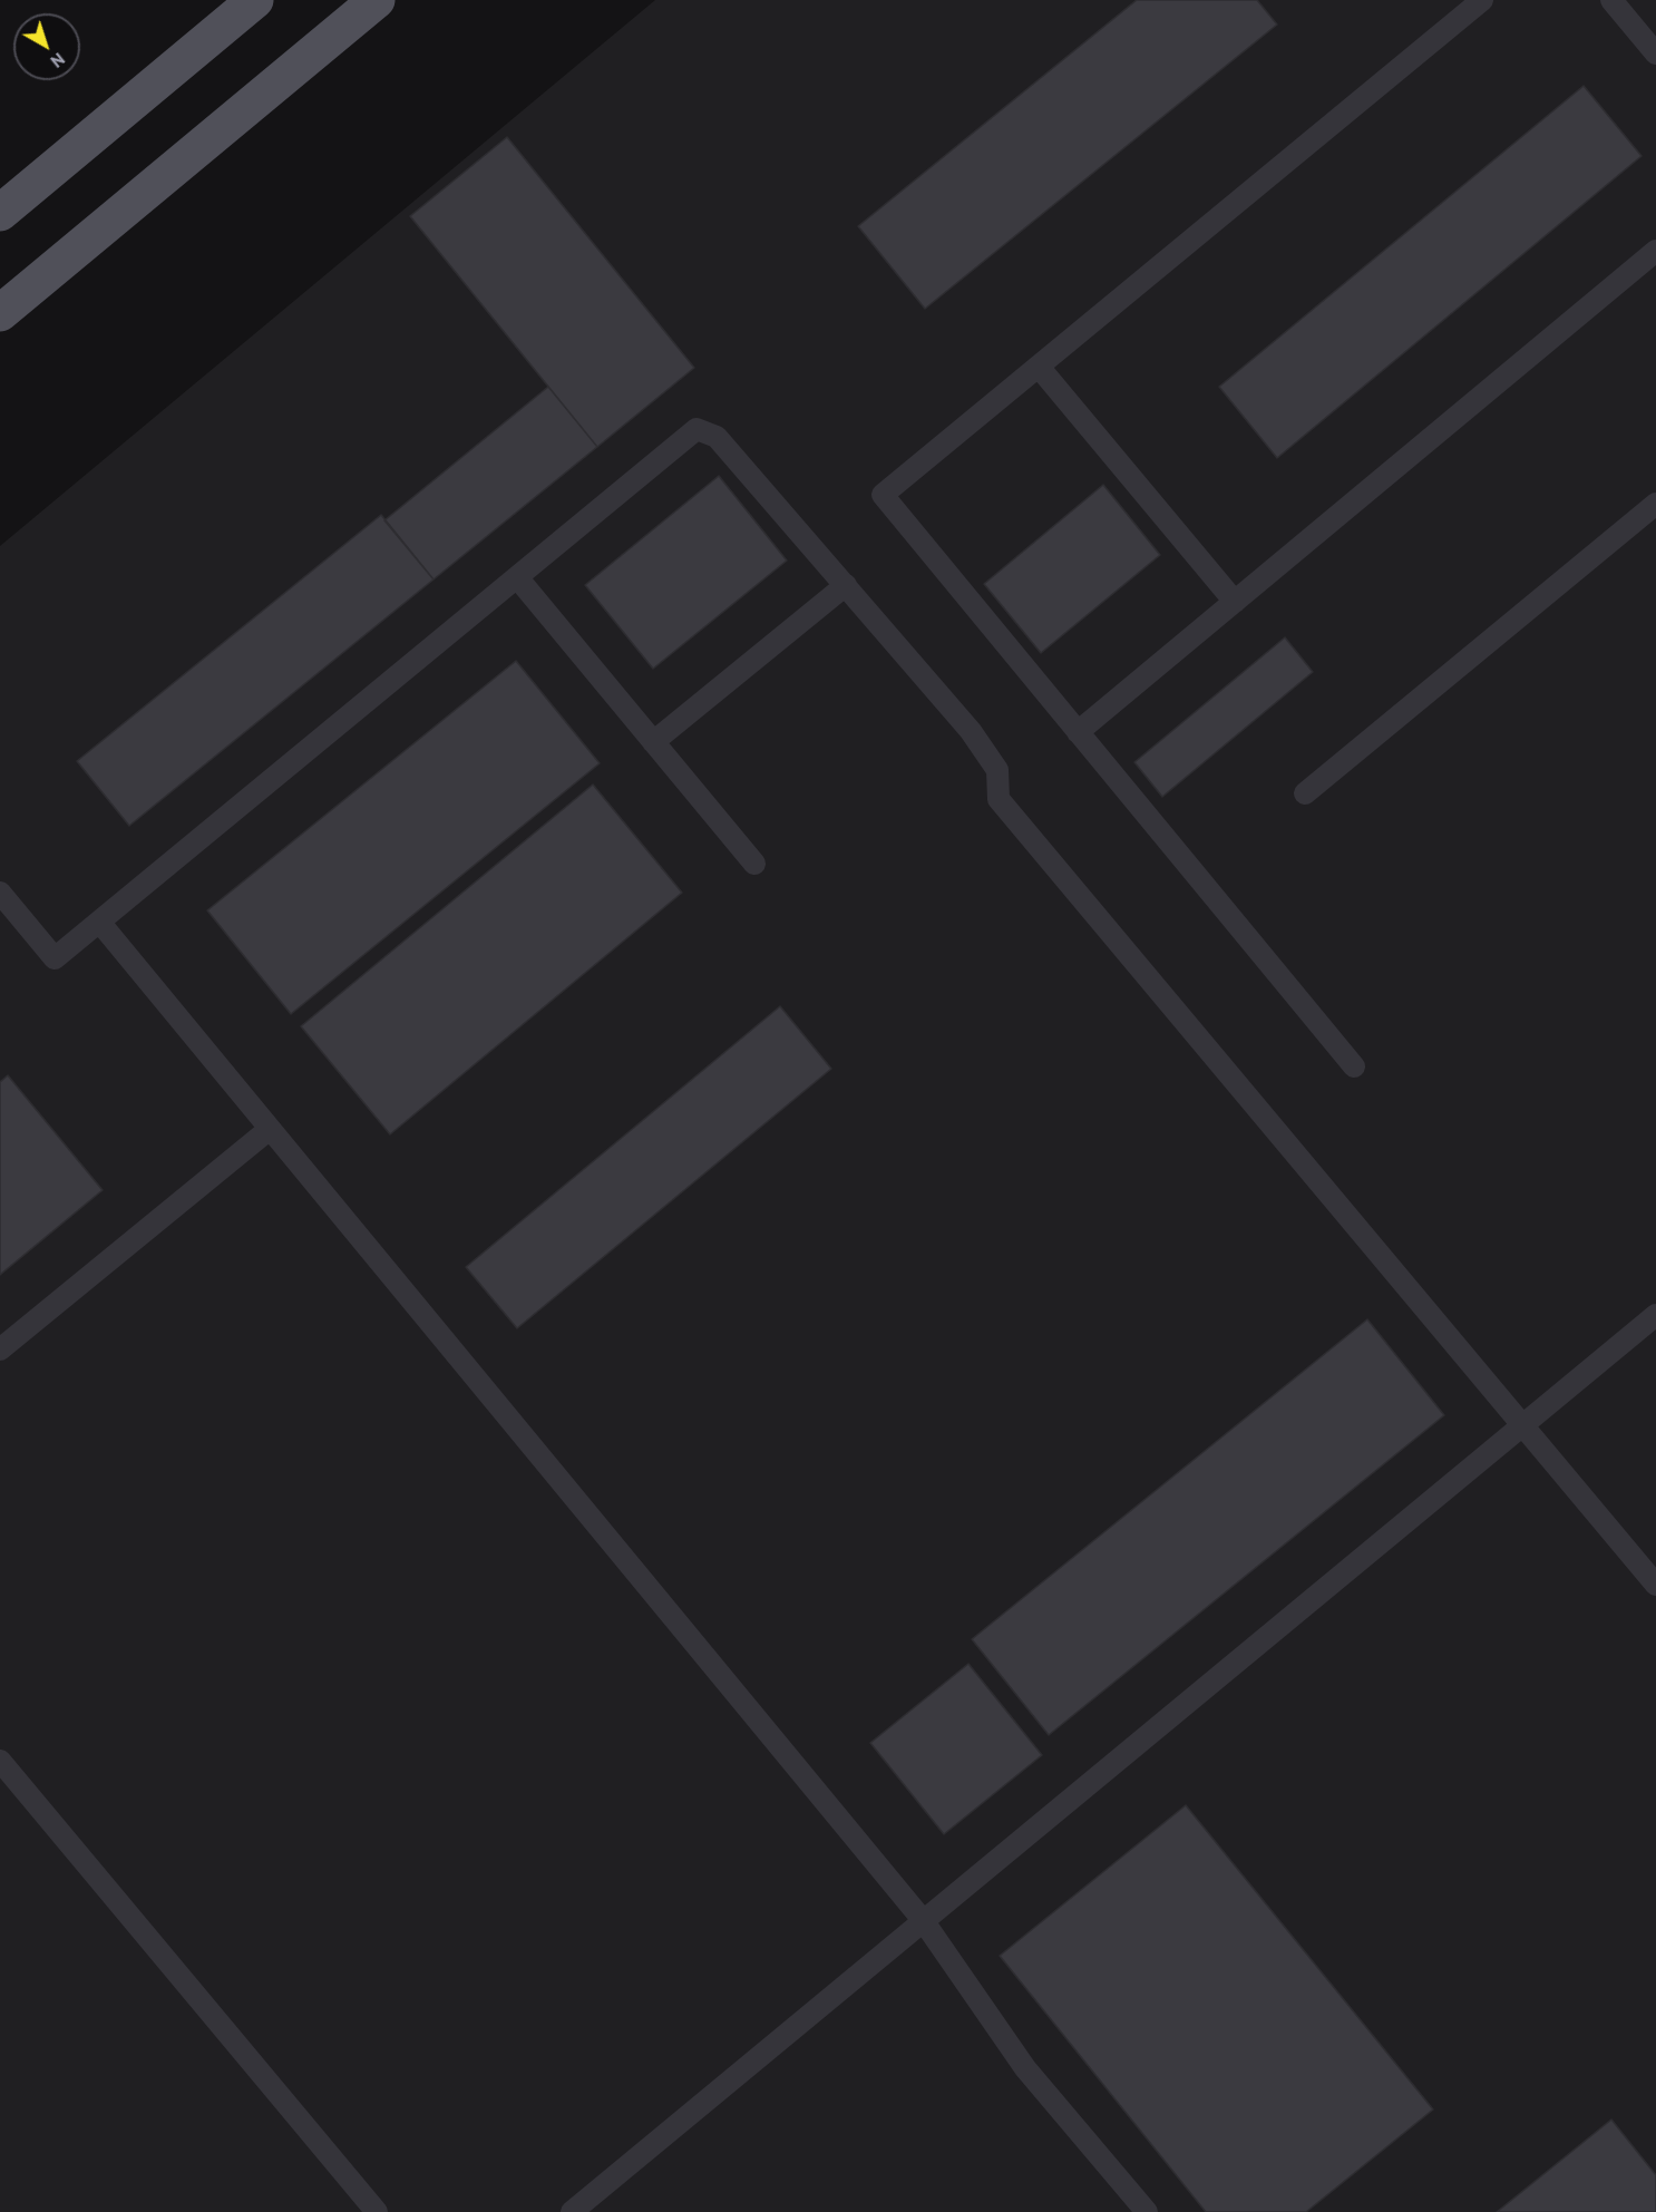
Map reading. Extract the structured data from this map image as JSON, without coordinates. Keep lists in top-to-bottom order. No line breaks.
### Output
{"north":"bottom right"}
